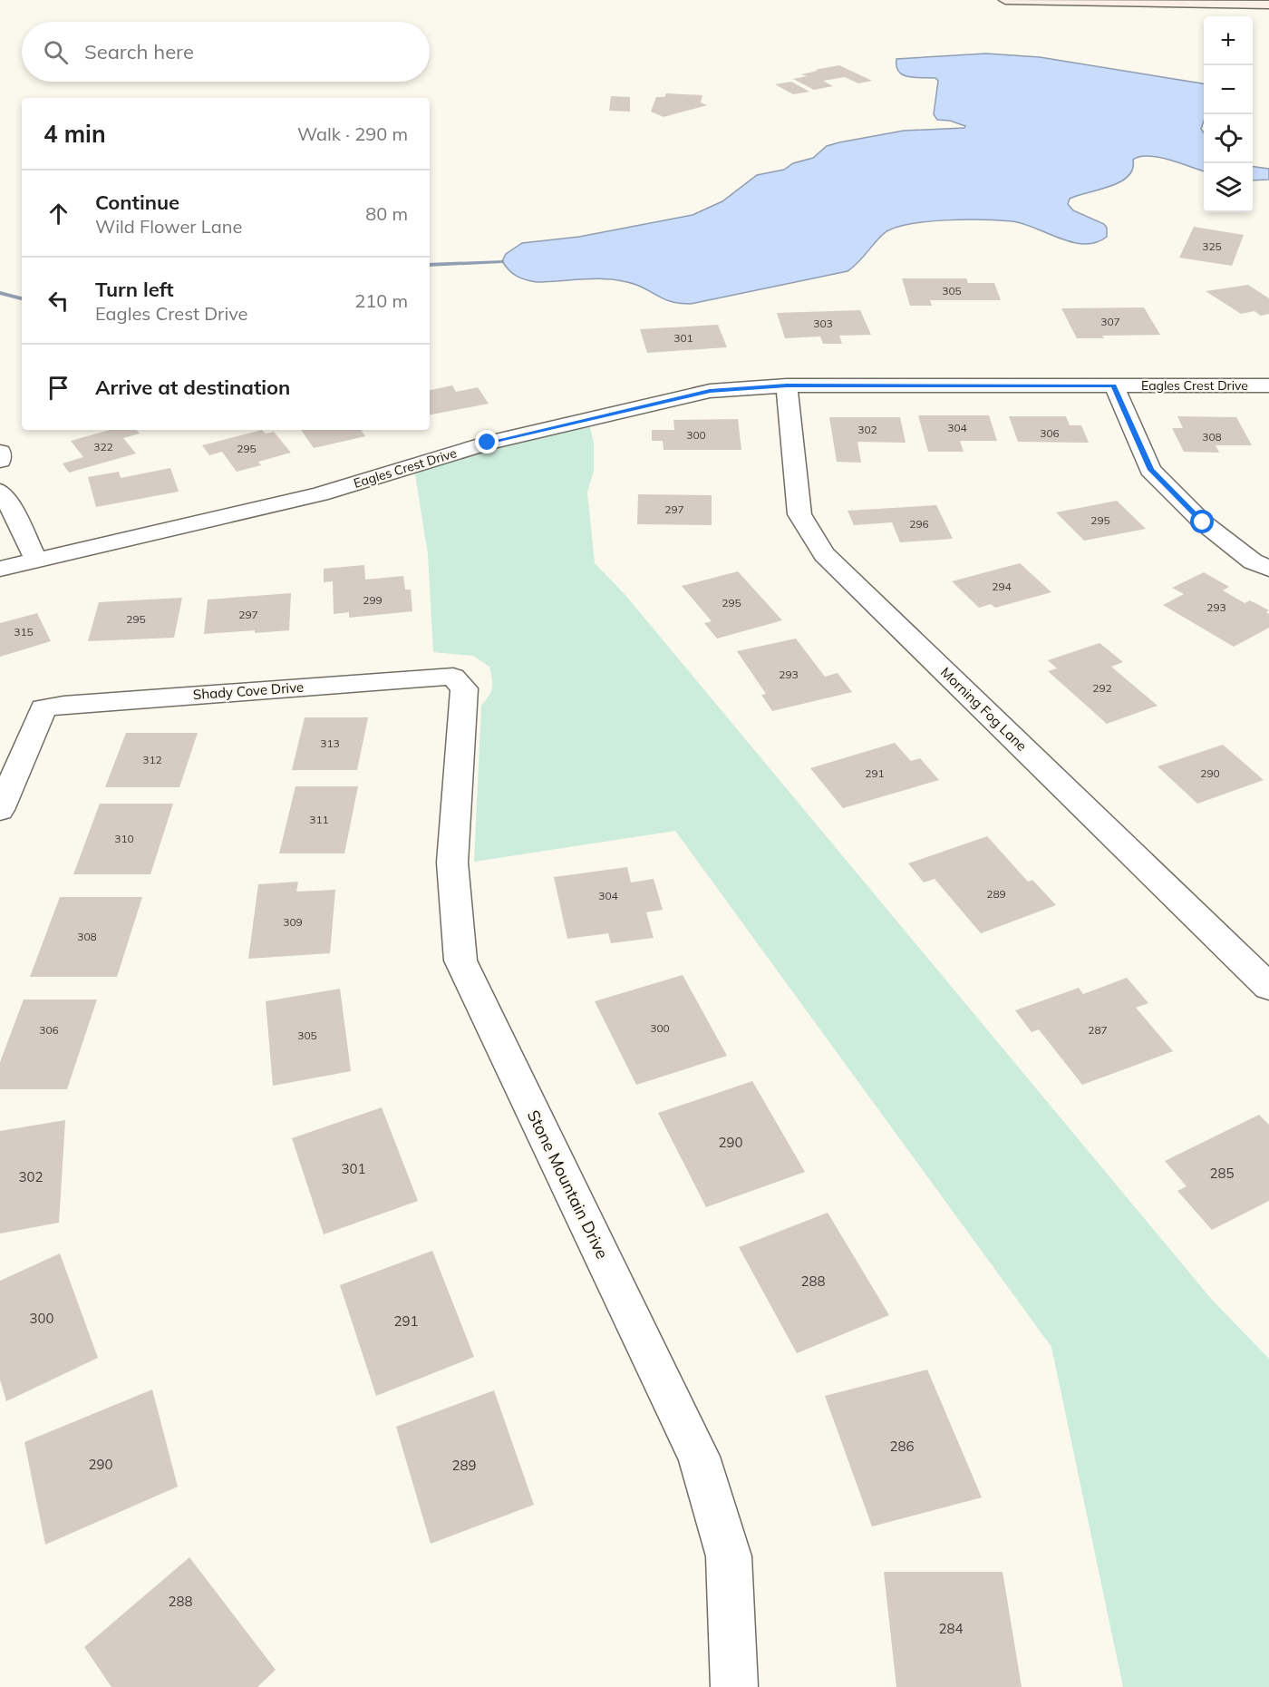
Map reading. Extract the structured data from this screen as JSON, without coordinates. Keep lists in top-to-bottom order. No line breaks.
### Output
{"streets":{"street":["Eagles Crest Drive","Shady Cove Drive","Morning Fog Lane","Stone Mountain Drive"]},"crossings":[["Eagles Crest Drive","Morning Fog Lane"],["Shady Cove Drive","Stone Mountain Drive"]],"house_numbers":["325","305","307","303","301","304","302","306","300","308","322","295","297","295","296","294","299","295","293","297","295","315","293","292","313","312","291","290","311","310","289","304","309","308","300","306","287","305","290","301","285","302","288","300","291","286","290","289","288","284"],"page":{"map_buttons":["+","−"],"search":"Search here","heading":["4 min","Walk · 290 m"],"list":[["Continue","Wild Flower Lane","80 m"],["Turn left","Eagles Crest Drive","210 m"],"Arrive at destination"]}}
